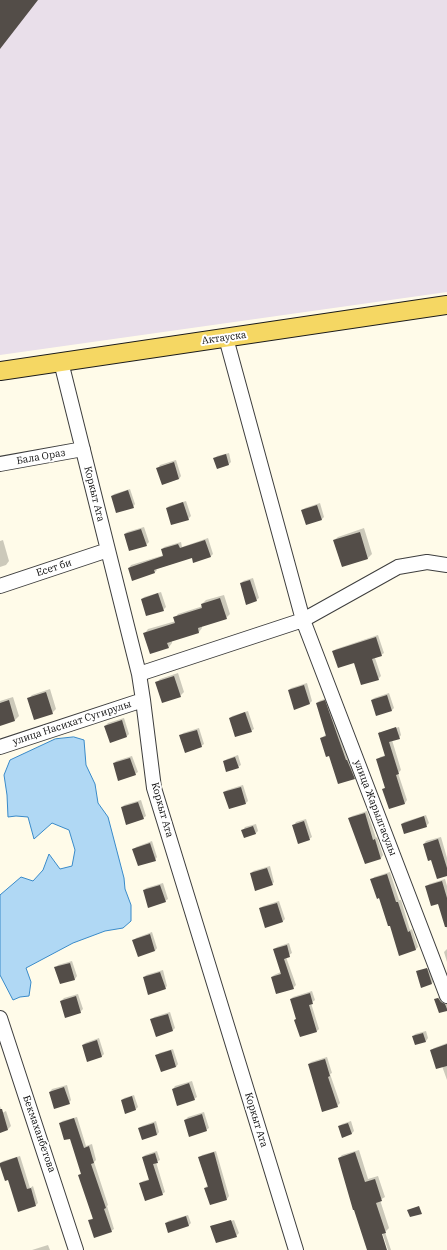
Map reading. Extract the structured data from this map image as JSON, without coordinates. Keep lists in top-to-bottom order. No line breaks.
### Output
{"streets":{"main road":["Актауска"],"street":["Бала Ораз","Коркыт Ата","Есет би","улица Насихат Сугирулы","улица Жарылгасулы","Бекмаханбетова"]},"crossings":[["Актауска","Коркыт Ата"],["Актауска","улица Жарылгасулы"],["Бала Ораз","Коркыт Ата"],["Коркыт Ата","Есет би"],["Коркыт Ата","улица Насихат Сугирулы"]]}
